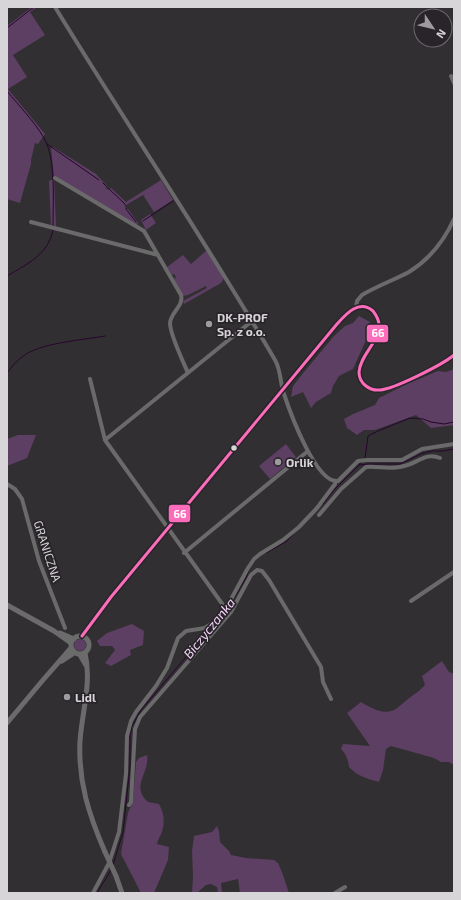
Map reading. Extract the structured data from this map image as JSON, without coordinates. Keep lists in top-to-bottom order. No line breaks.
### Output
{"streets":{"street":["GRANICZNA"]},"water":["Biczyczanka"],"places":["DK-PROF Sp. z o.o.","Orlik","Lidl"],"lines":["transit line 66"],"north":"bottom right"}
